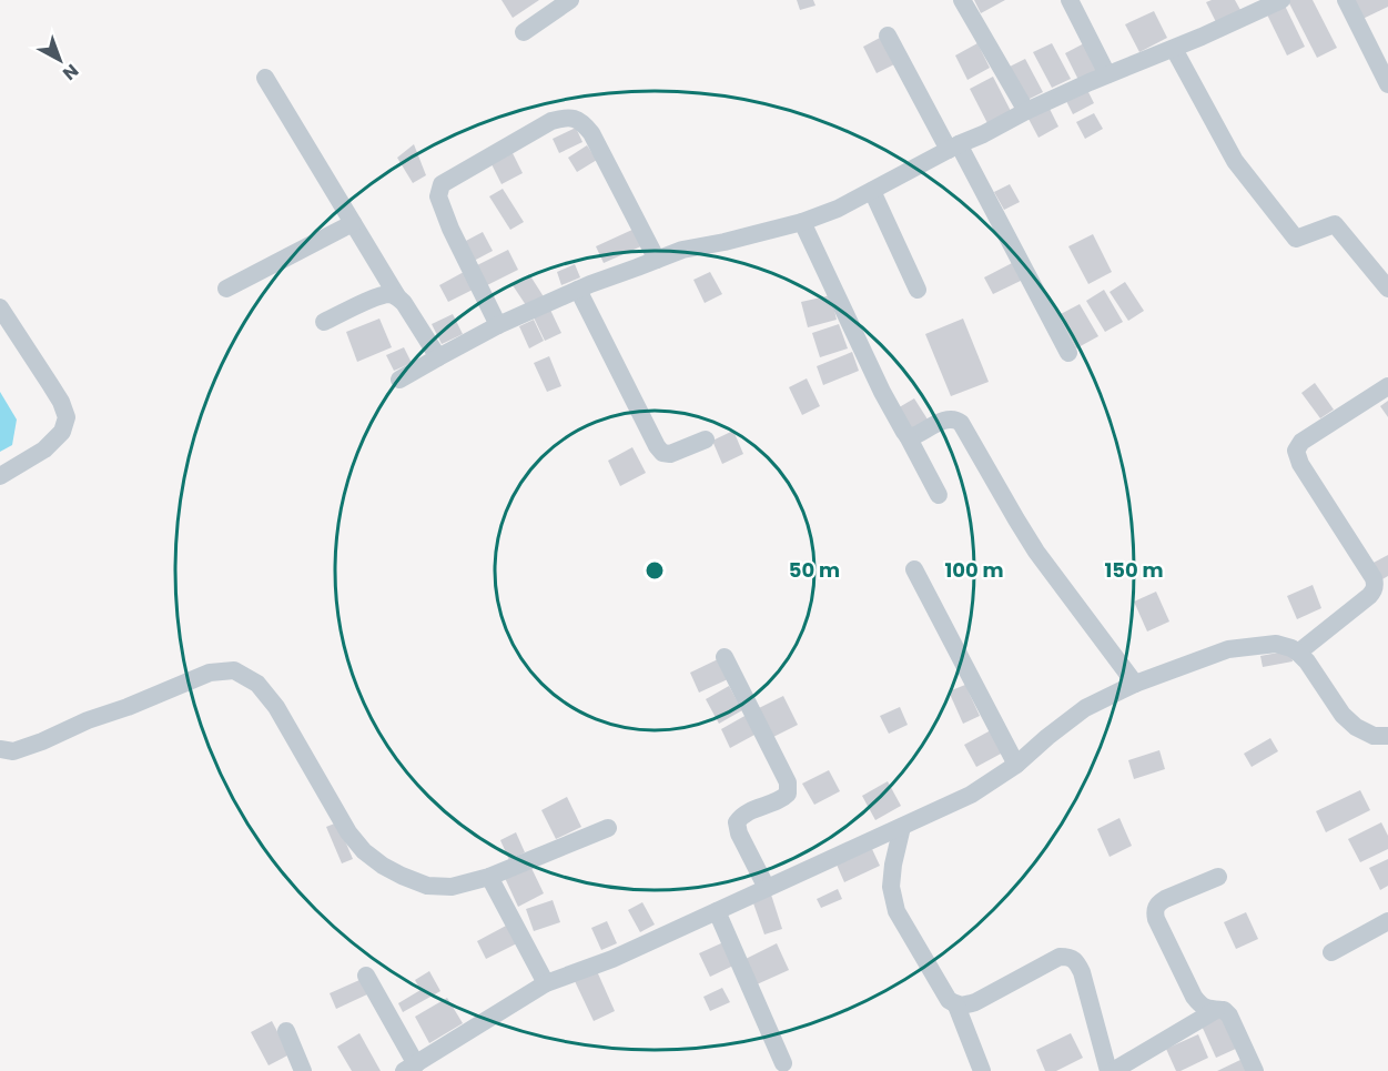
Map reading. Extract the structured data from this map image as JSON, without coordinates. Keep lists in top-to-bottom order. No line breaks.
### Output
{"north":"bottom right","rings":["50 m","100 m","150 m"]}
